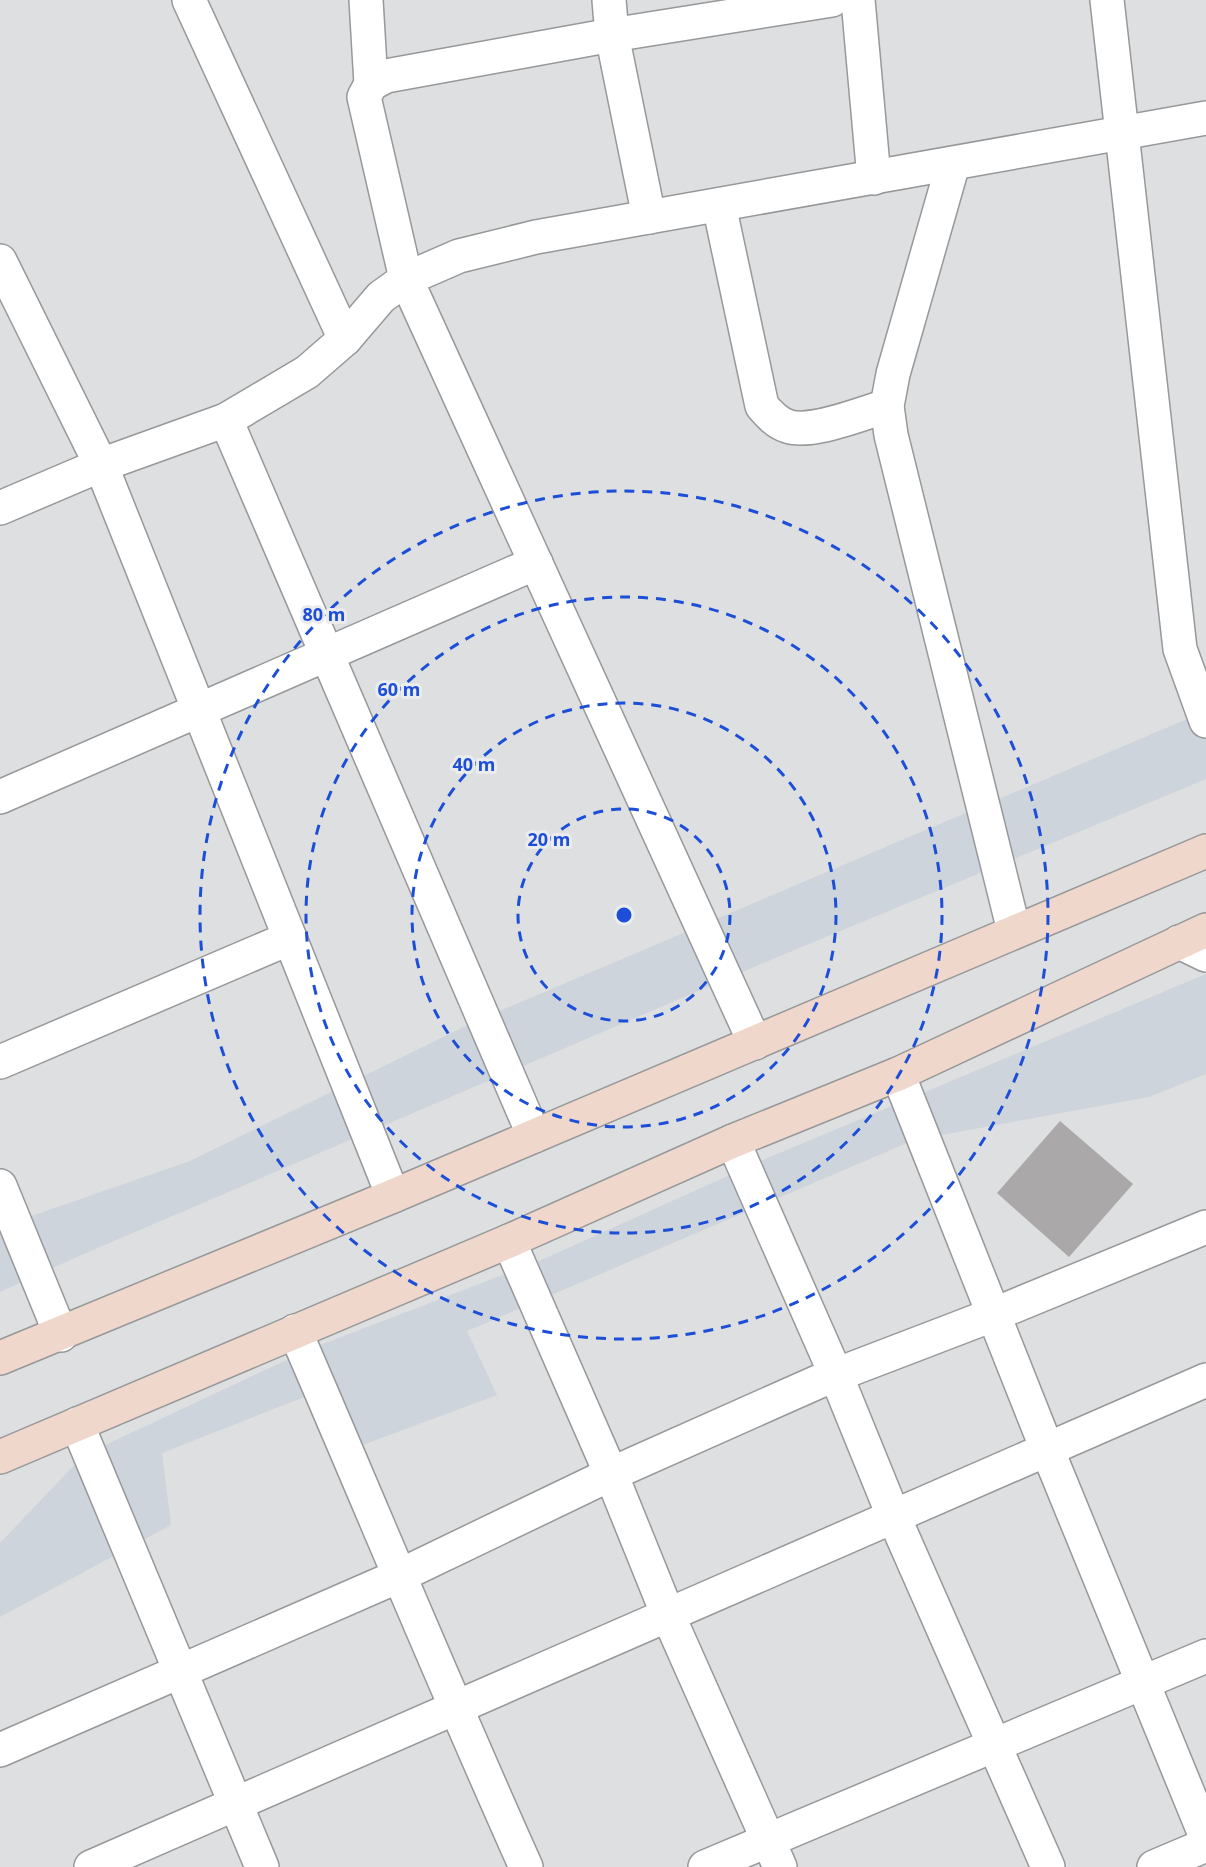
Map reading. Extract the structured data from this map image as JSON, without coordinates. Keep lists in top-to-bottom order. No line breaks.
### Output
{"rings":["80 m","60 m","40 m","20 m"]}
